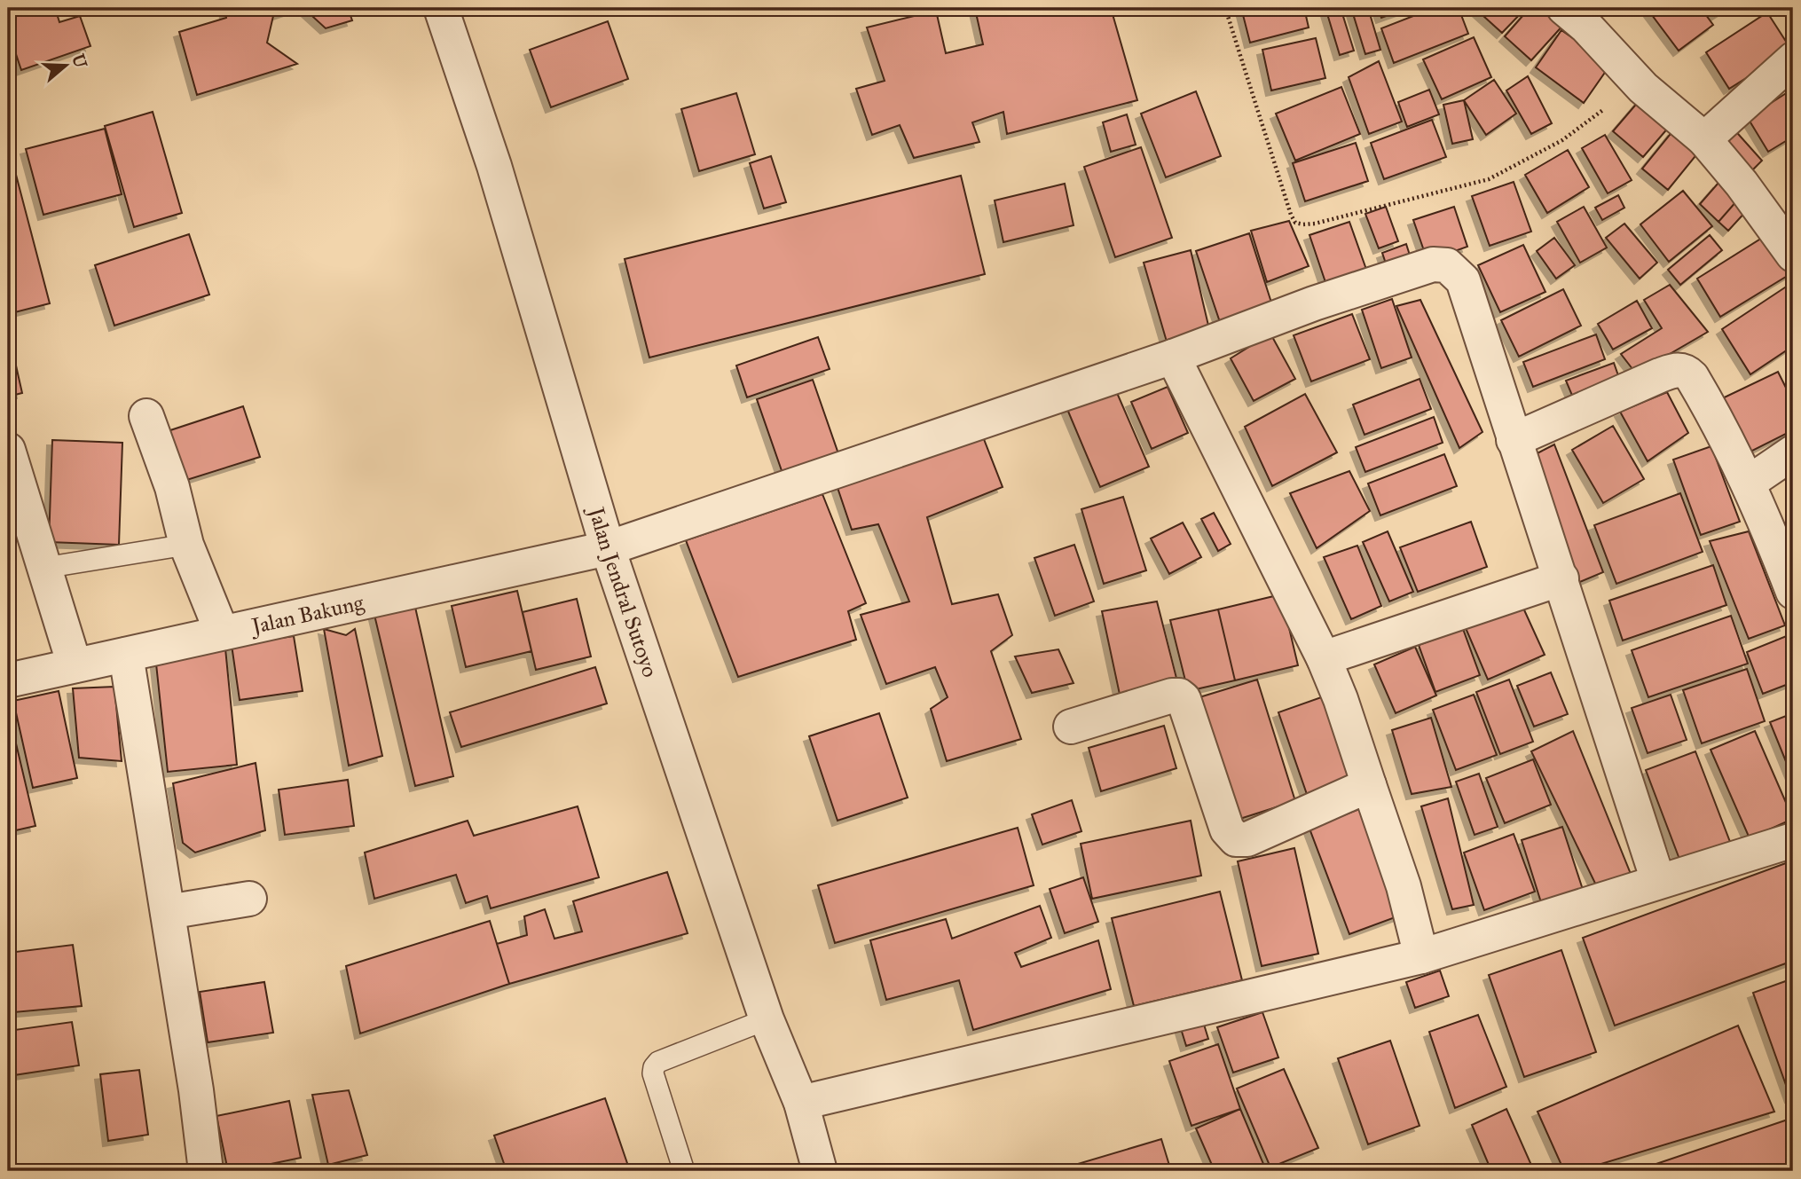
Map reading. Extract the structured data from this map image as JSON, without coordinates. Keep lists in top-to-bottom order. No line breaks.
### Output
{"streets":{"street":["Jalan Jendral Sutoyo","Jalan Bakung"]},"crossings":[["Jalan Jendral Sutoyo","Jalan Bakung"]],"north":"right"}
